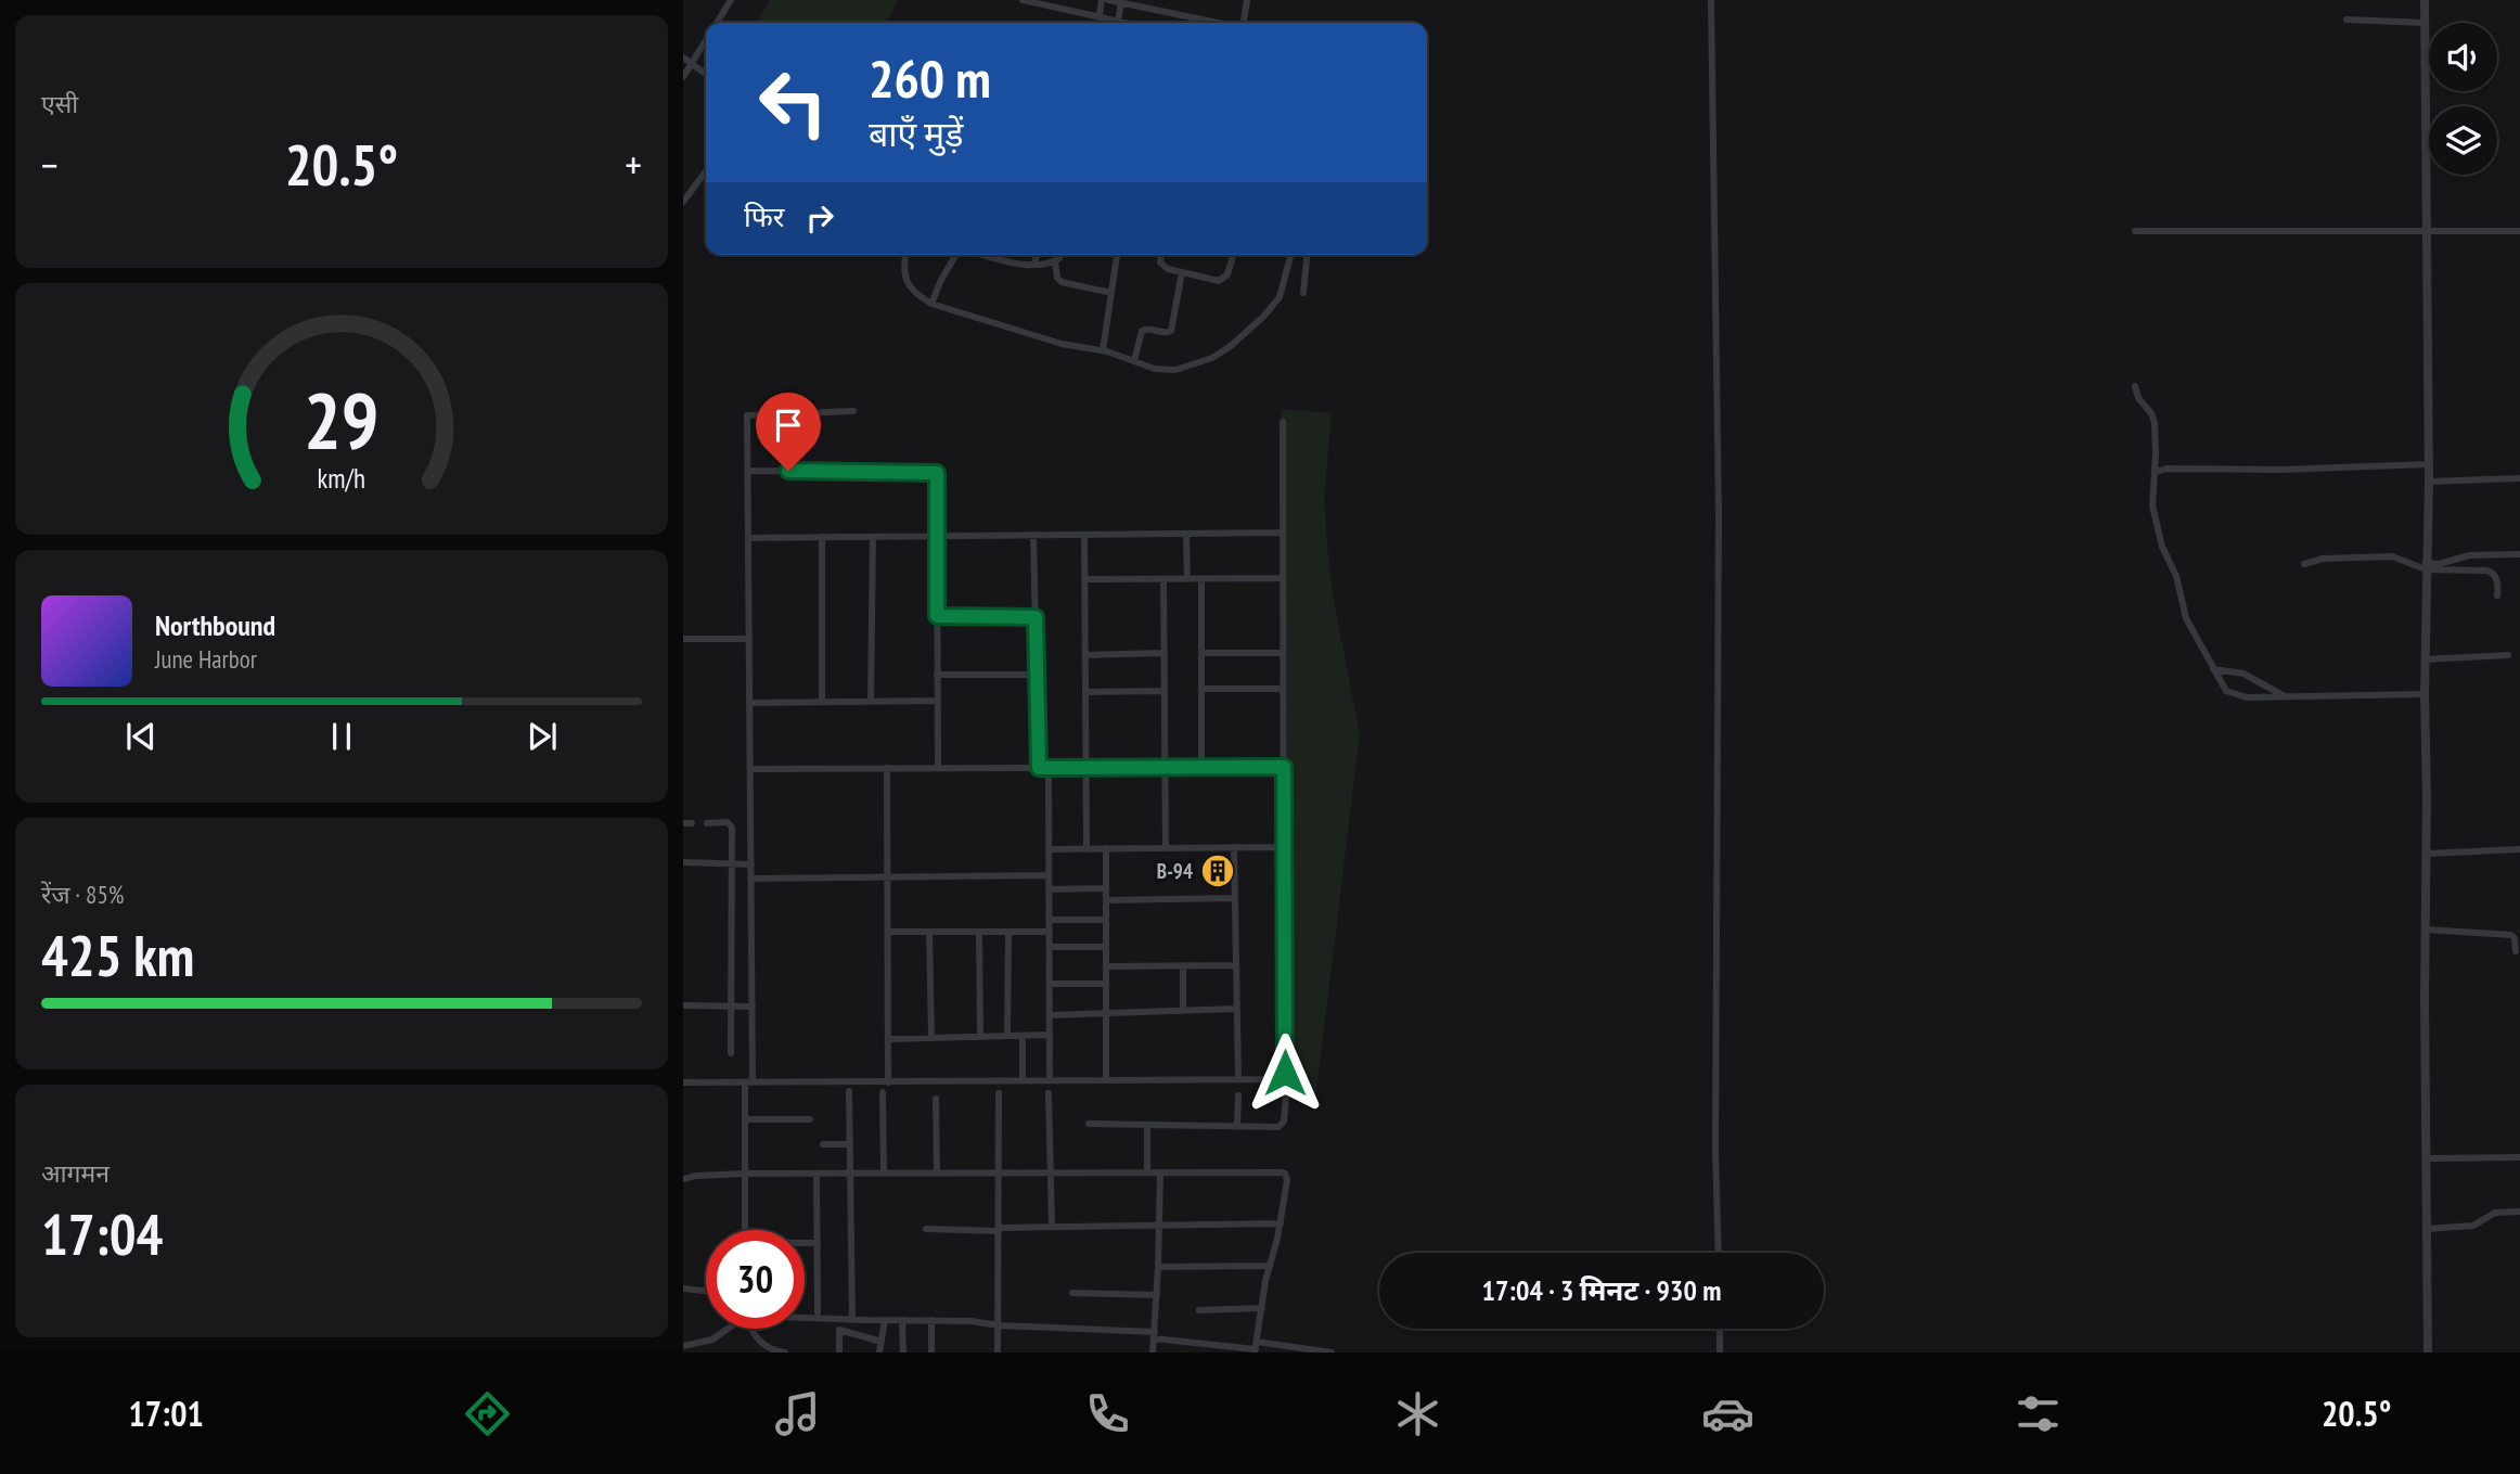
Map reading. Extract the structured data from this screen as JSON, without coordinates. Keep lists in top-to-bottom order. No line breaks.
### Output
{"places":{"building":["B-94"]},"page":{"tile":["एसी",["रेंज · 85%","425 km"],["आगमन","17:04"]],"turn":["260 m","बाएँ मुड़ें"],"heat":["−","20.5°","+"],"then":"फिर","song":["Northbound","June Harbor"],"limit":"30","trip":"17:04 · 3 मिनट · 930 m","tabs":["17:01","20.5°"],"gauge":["29","km/h"]}}
